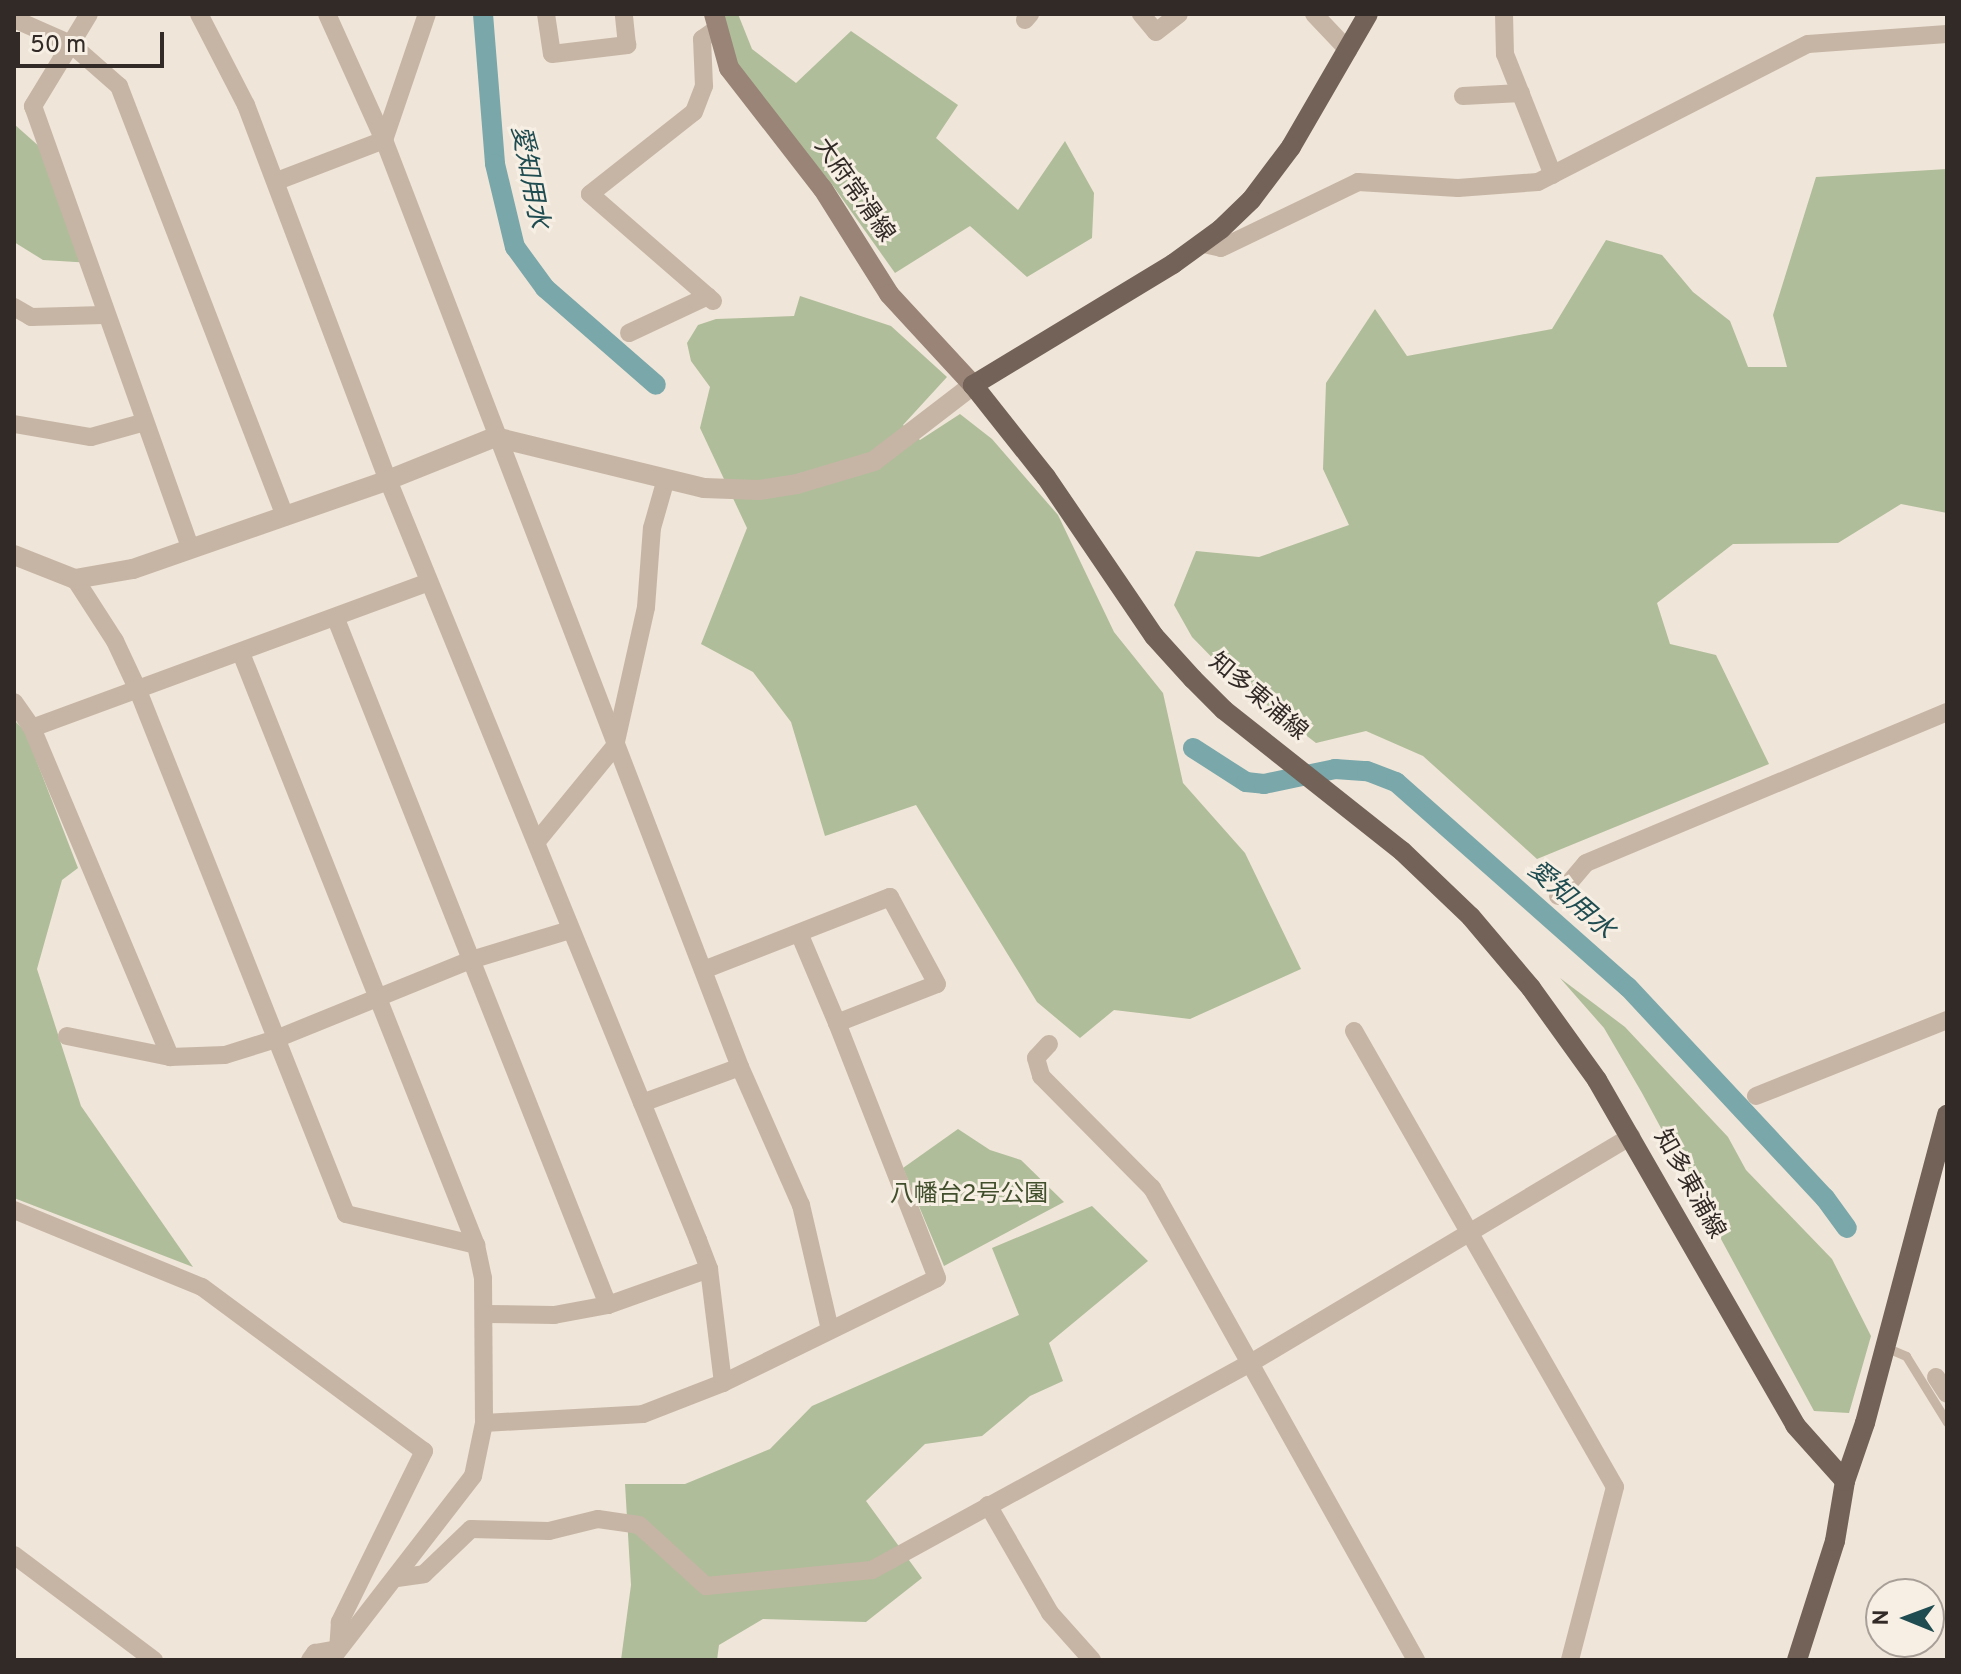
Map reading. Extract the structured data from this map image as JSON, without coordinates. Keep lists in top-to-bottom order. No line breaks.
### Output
{"streets":{"main road":["大府常滑線","知多東浦線"]},"crossings":[["大府常滑線","知多東浦線"]],"water":["愛知用水"],"parks":["八幡台2号公園"],"scale_bar":"50 m","north":"left"}
